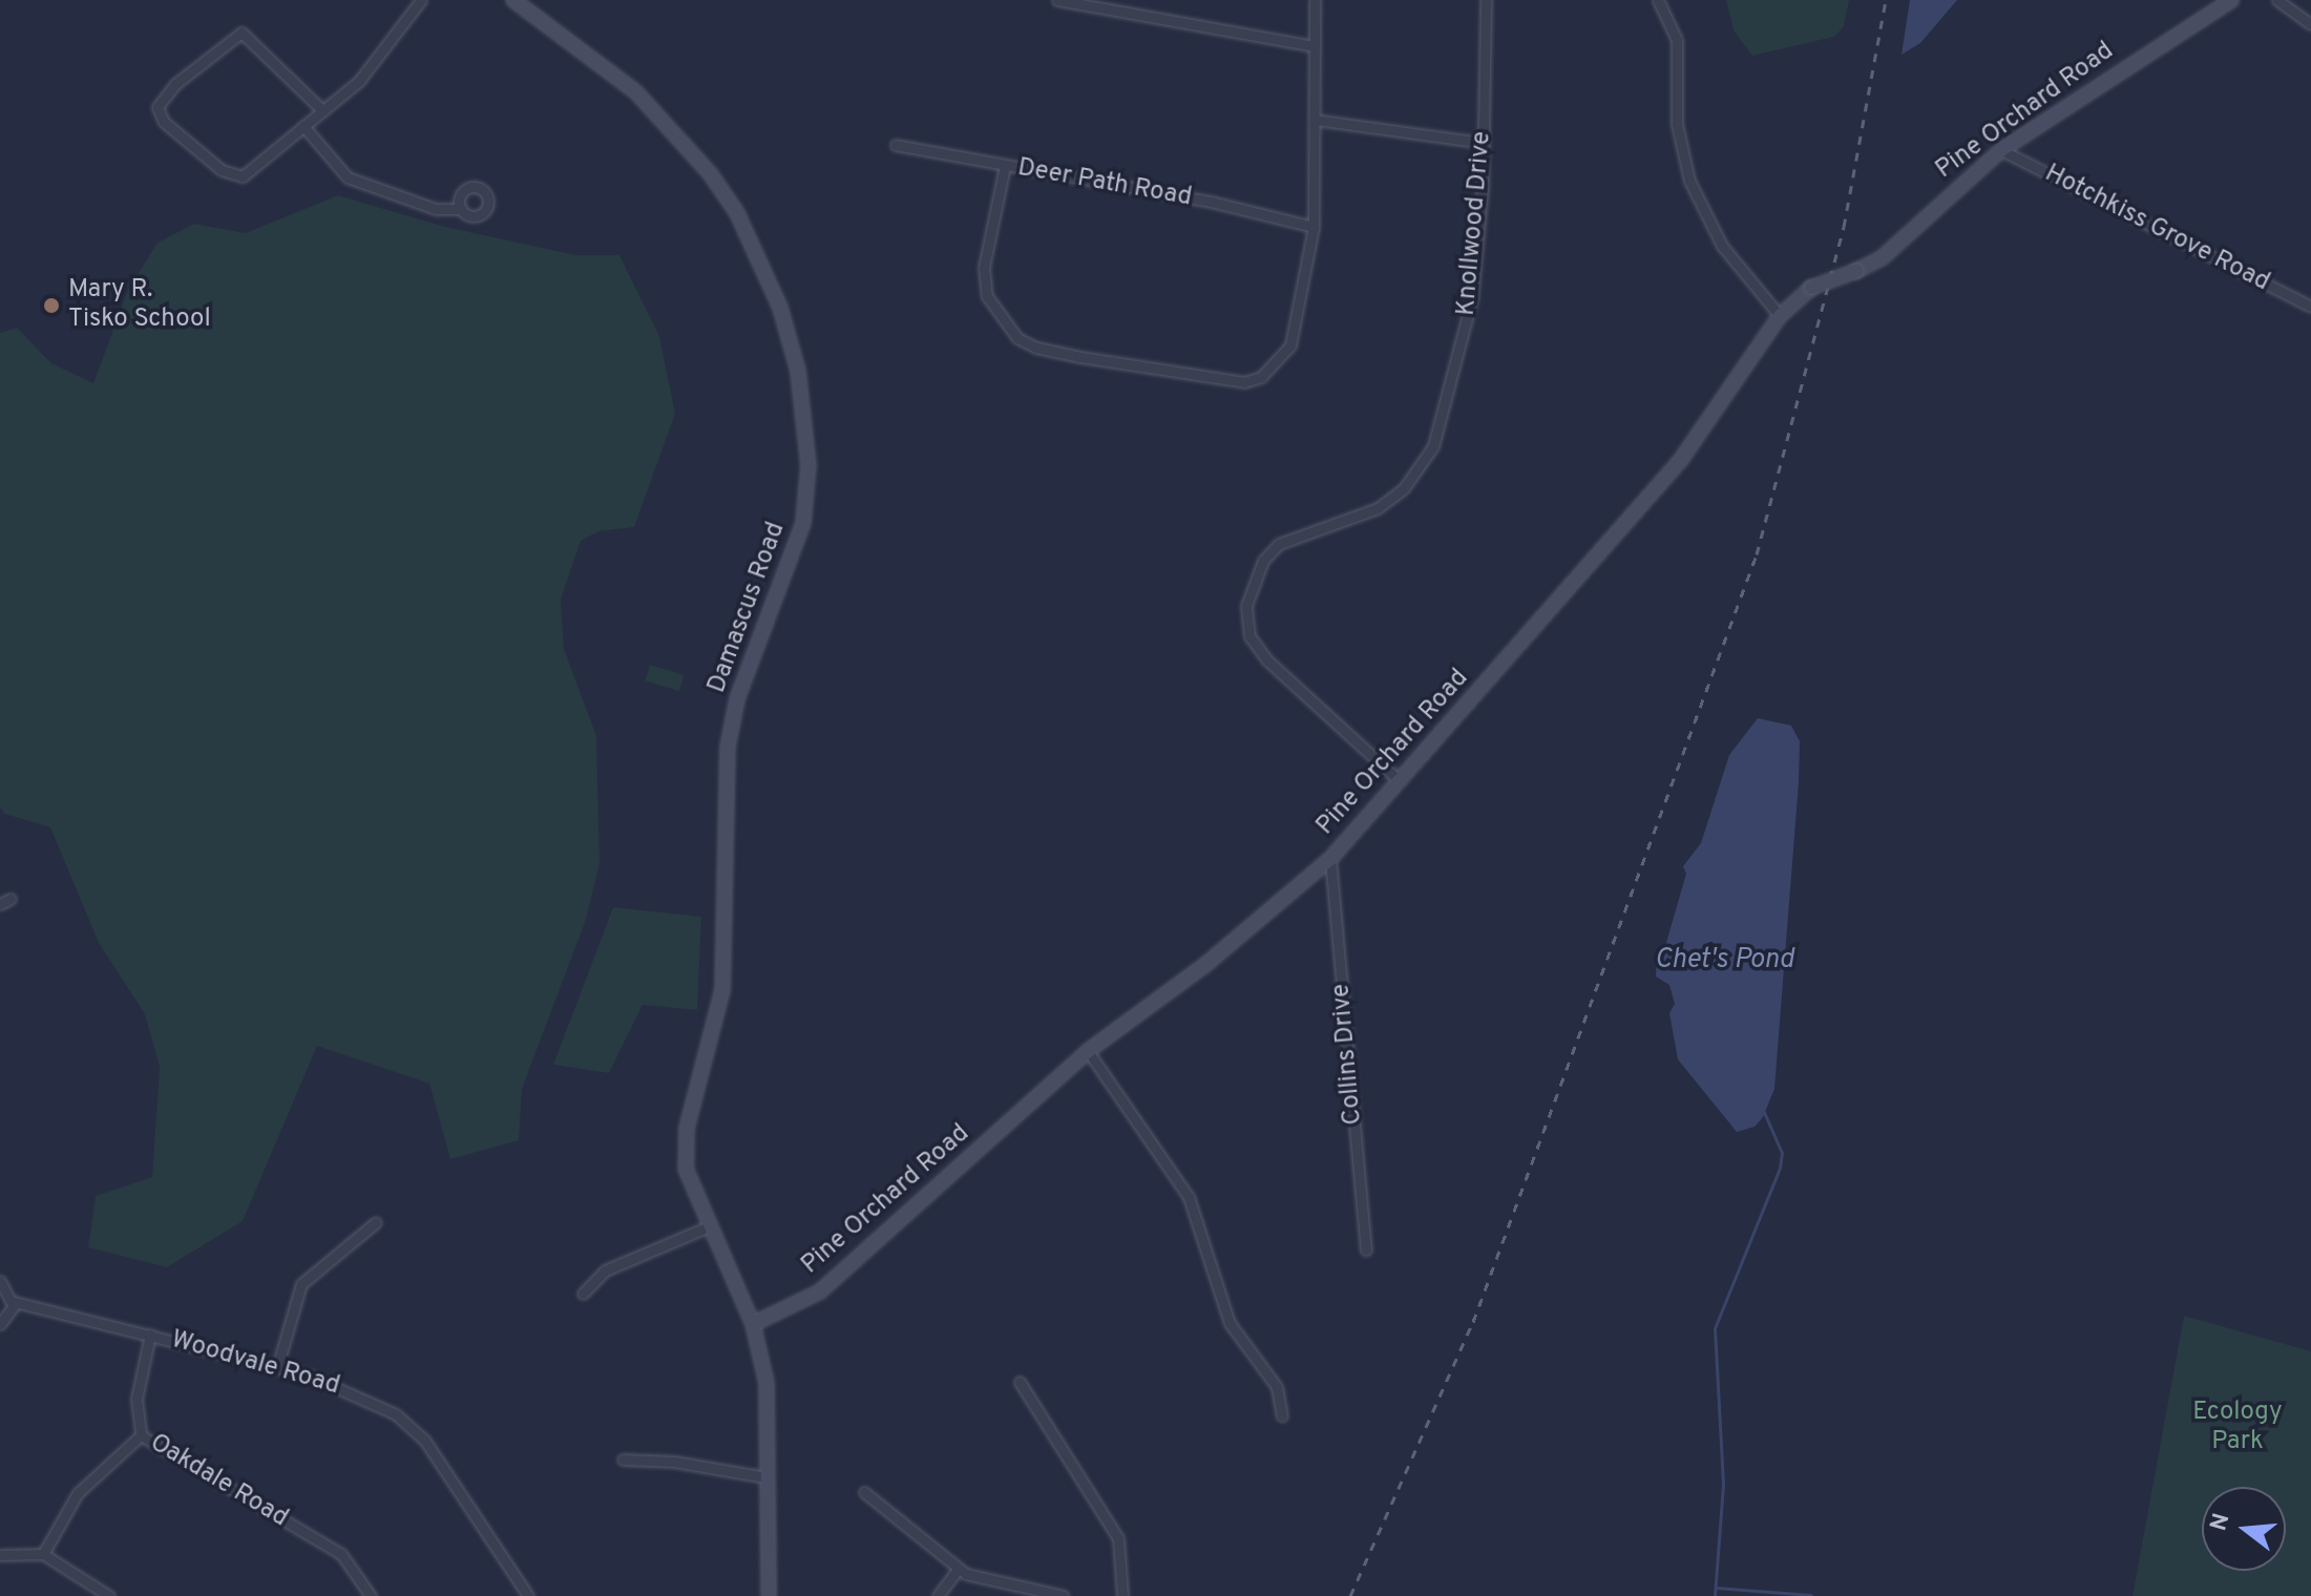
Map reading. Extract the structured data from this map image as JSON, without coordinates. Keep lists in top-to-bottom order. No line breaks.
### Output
{"streets":{"street":["Pine Orchard Road","Deer Path Road","Knollwood Drive","Hotchkiss Grove Road","Damascus Road","Collins Drive","Woodvale Road","Oakdale Road"]},"crossings":[["Pine Orchard Road","Knollwood Drive"],["Pine Orchard Road","Hotchkiss Grove Road"],["Pine Orchard Road","Damascus Road"],["Pine Orchard Road","Collins Drive"],["Woodvale Road","Oakdale Road"]],"water":["Chet's Pond"],"parks":["Ecology Park"],"places":["Mary R. Tisko School"],"north":"left"}
